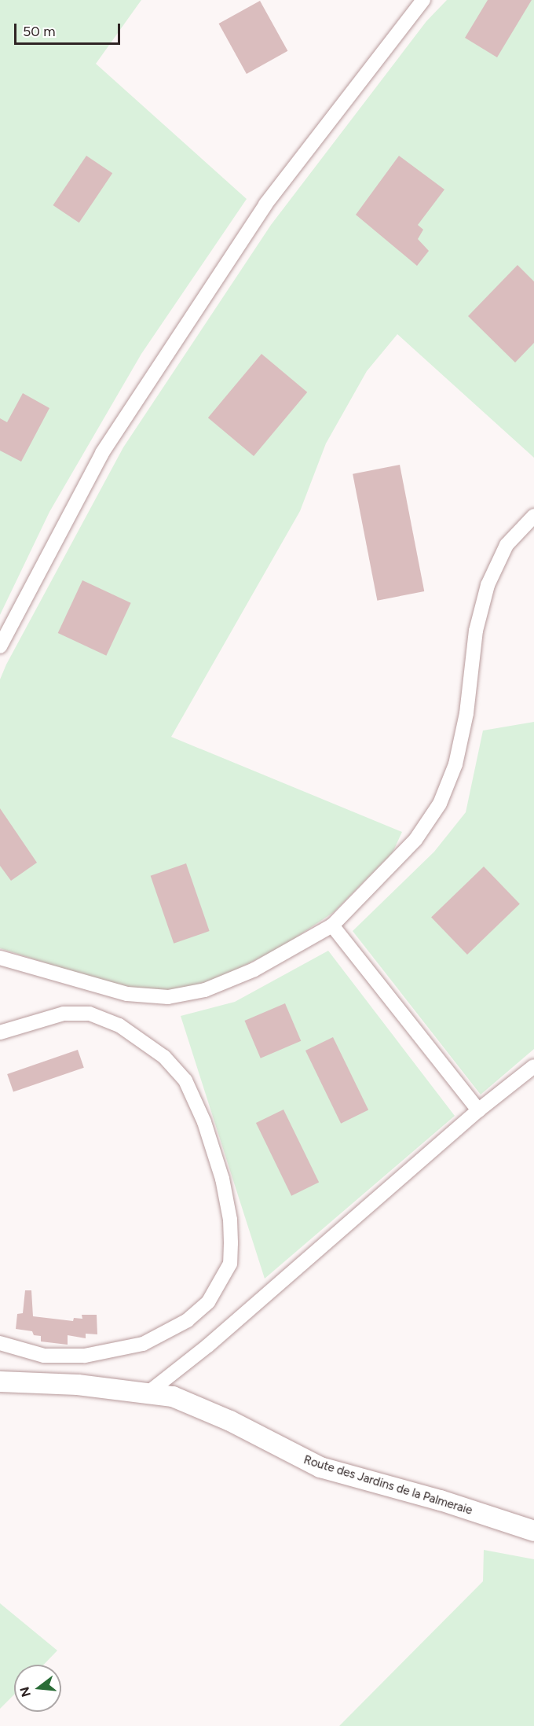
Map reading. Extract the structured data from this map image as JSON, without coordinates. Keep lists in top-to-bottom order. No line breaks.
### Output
{"streets":{"street":["Route des Jardins de la Palmeraie"]},"scale_bar":"50 m","north":"left"}
